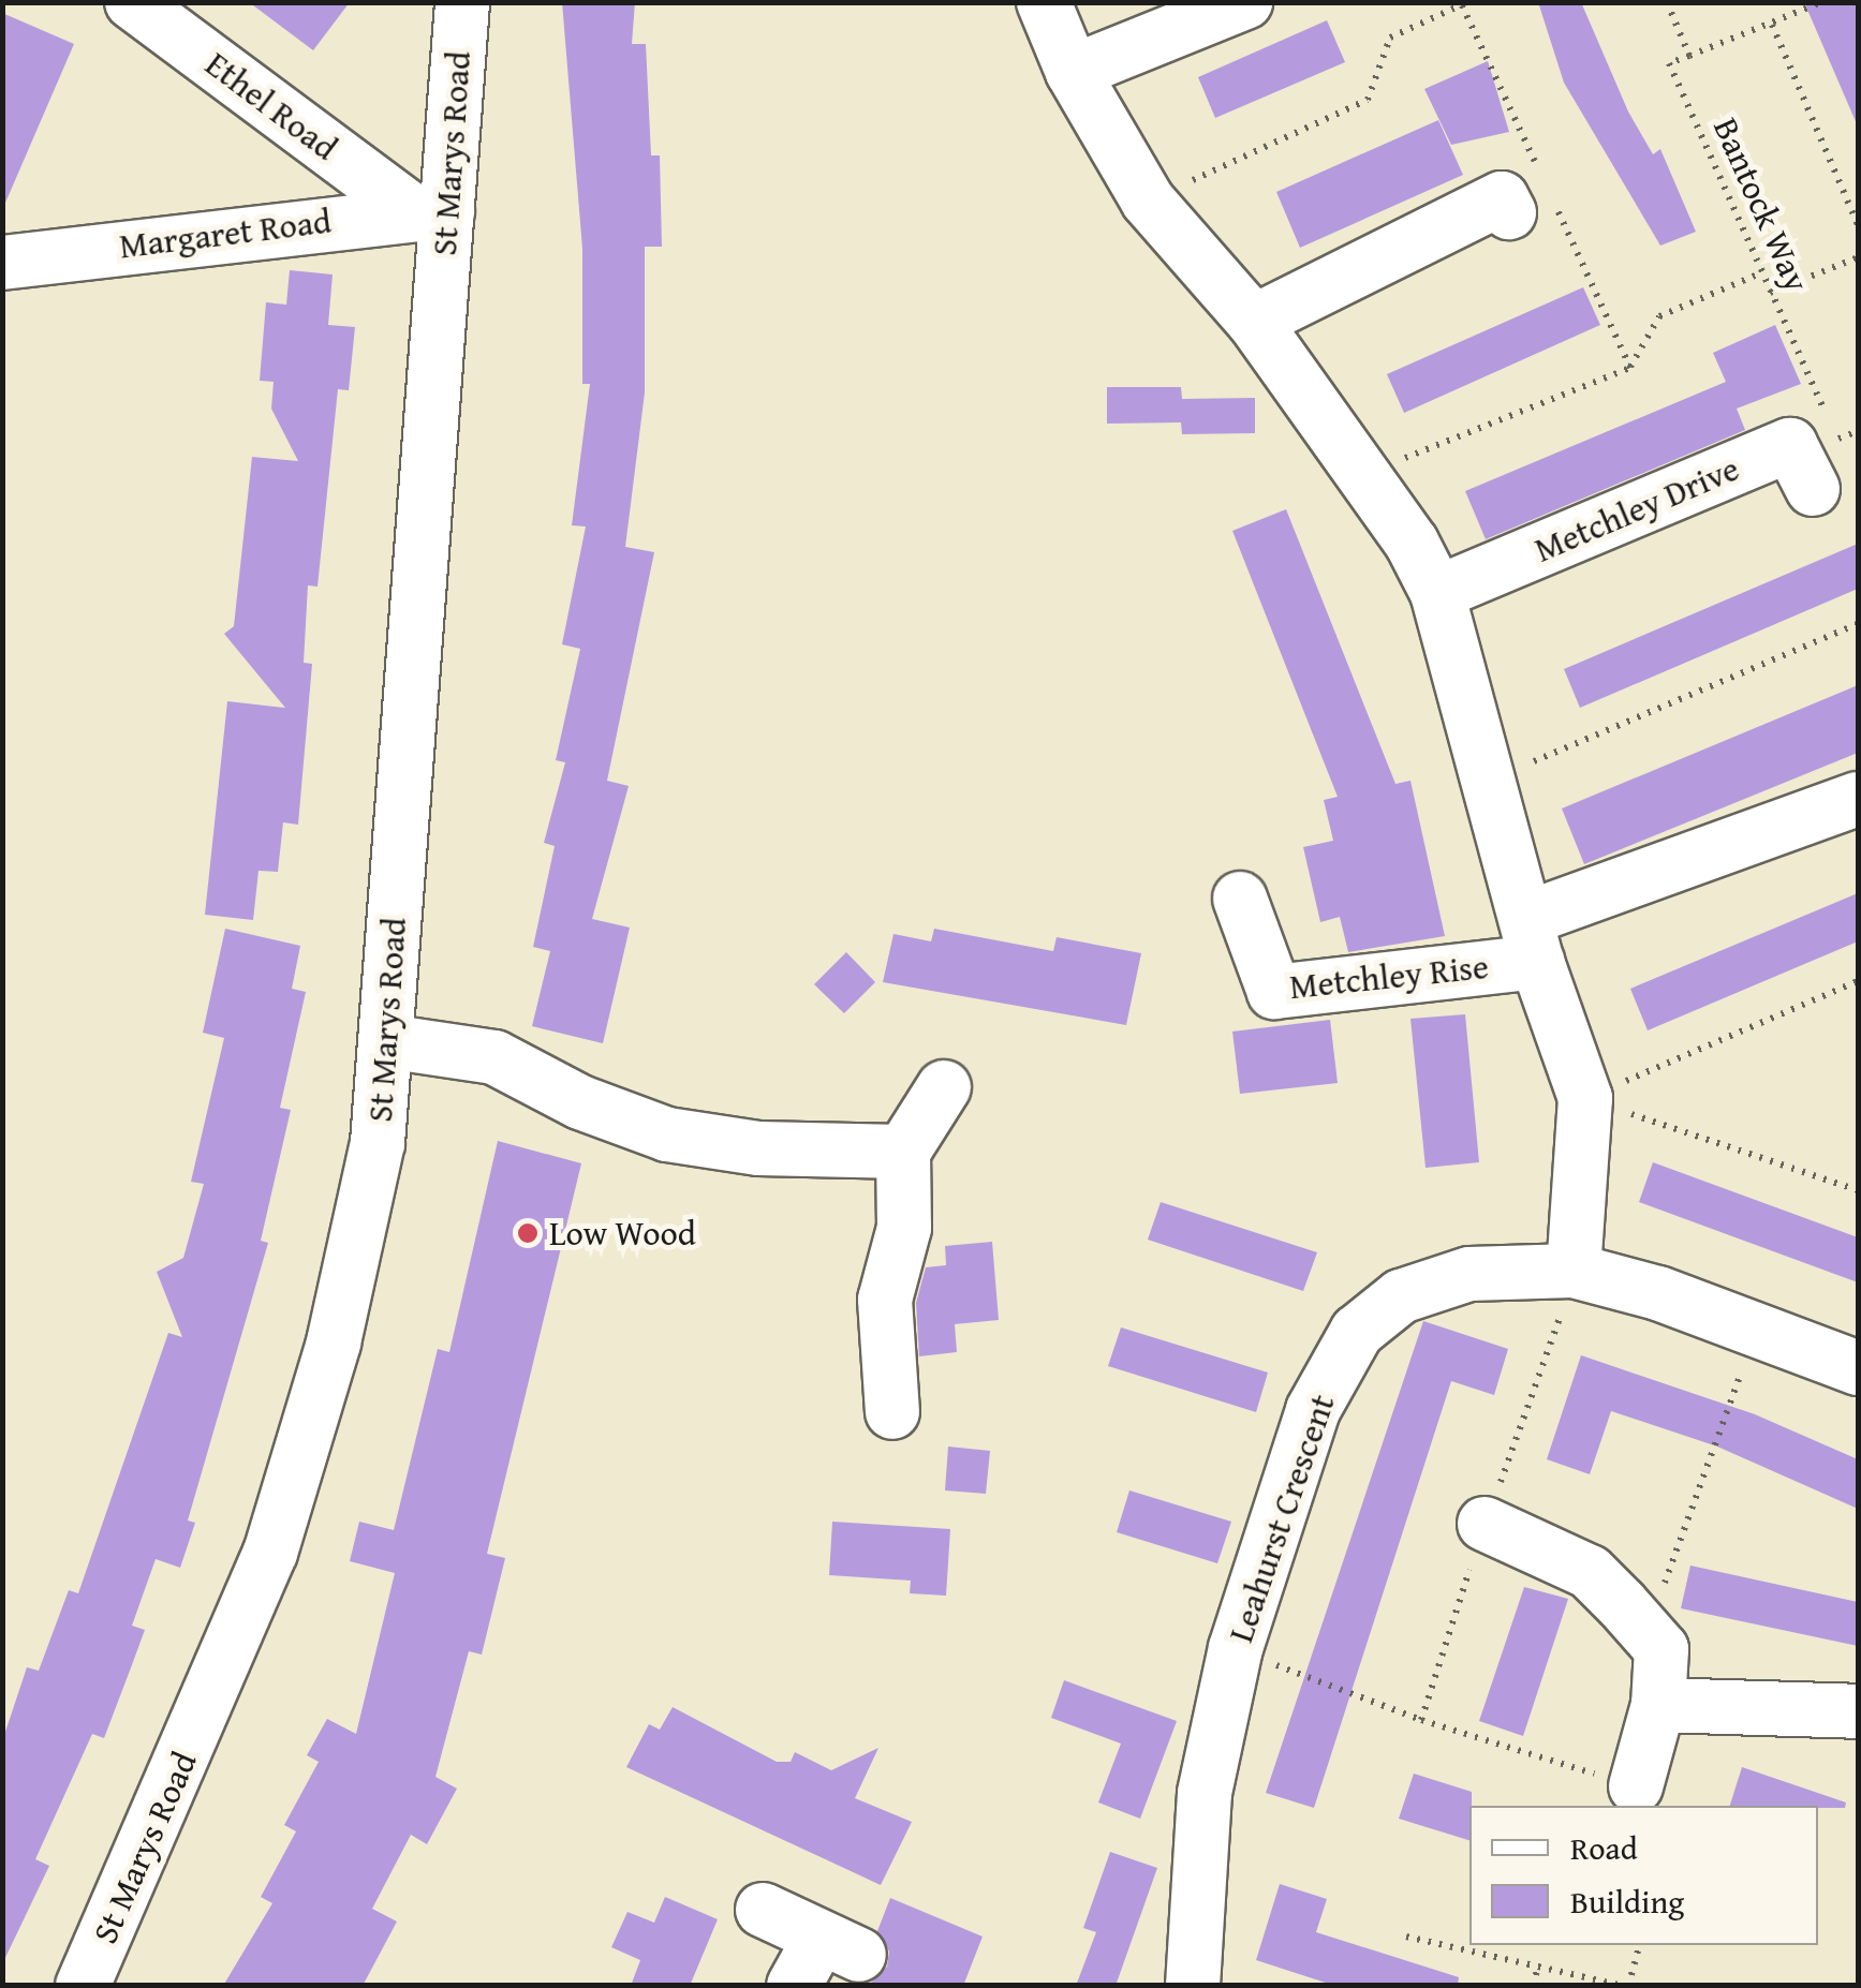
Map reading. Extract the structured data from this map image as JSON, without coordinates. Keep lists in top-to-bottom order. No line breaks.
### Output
{"streets":{"street":["Ethel Road","St Marys Road","Margaret Road","Metchley Drive","Metchley Rise","Leahurst Crescent"],"path":["Bantock Way"]},"crossings":[["Ethel Road","St Marys Road"],["Ethel Road","Margaret Road"],["St Marys Road","Margaret Road"]],"places":["Low Wood"],"legend":["Road","Building"]}
